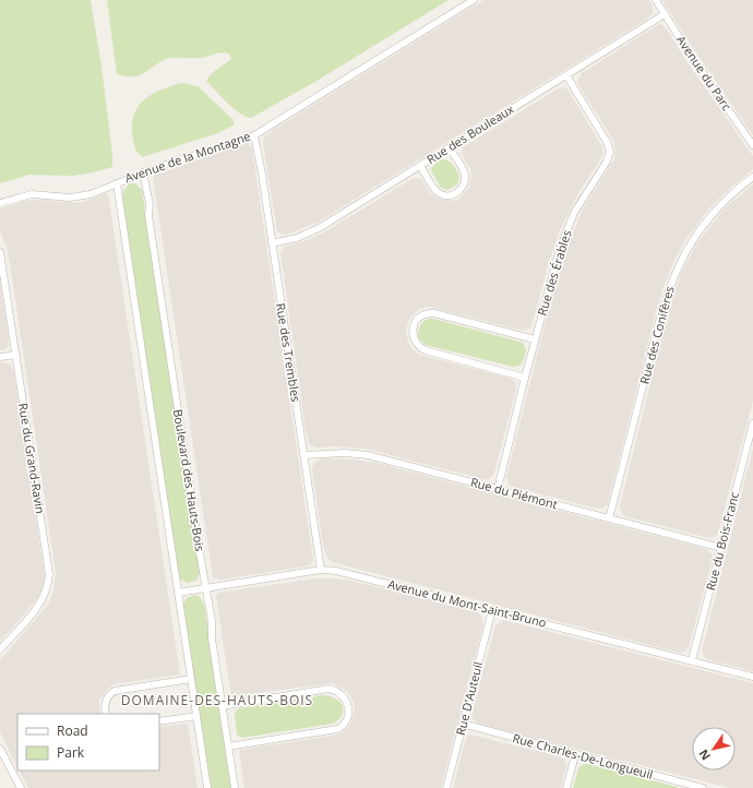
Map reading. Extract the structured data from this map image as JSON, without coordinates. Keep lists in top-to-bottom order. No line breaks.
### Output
{"streets":{"street":["Avenue du Parc","Rue des Bouleaux","Avenue de la Montagne","Rue des Érables","Rue des Conifères","Rue des Trembles","Rue du Grand-Ravin","Boulevard des Hauts-Bois","Rue du Piémont","Rue du Bois-Franc","Avenue du Mont-Saint-Bruno","Rue D'Auteuil","Rue Charles-De-Longueuil"]},"crossings":[["Avenue du Parc","Rue des Bouleaux"],["Rue des Bouleaux","Rue des Érables"],["Rue des Bouleaux","Rue des Trembles"],["Avenue de la Montagne","Rue des Trembles"],["Avenue de la Montagne","Boulevard des Hauts-Bois"],["Rue des Érables","Rue du Piémont"],["Rue des Conifères","Rue du Piémont"],["Rue des Trembles","Rue du Piémont"],["Rue des Trembles","Avenue du Mont-Saint-Bruno"],["Boulevard des Hauts-Bois","Avenue du Mont-Saint-Bruno"],["Rue du Piémont","Rue du Bois-Franc"],["Rue du Bois-Franc","Avenue du Mont-Saint-Bruno"],["Avenue du Mont-Saint-Bruno","Rue D'Auteuil"],["Rue D'Auteuil","Rue Charles-De-Longueuil"]],"districts":["DOMAINE-DES-HAUTS-BOIS"],"legend":["Road","Park"],"north":"bottom left"}
